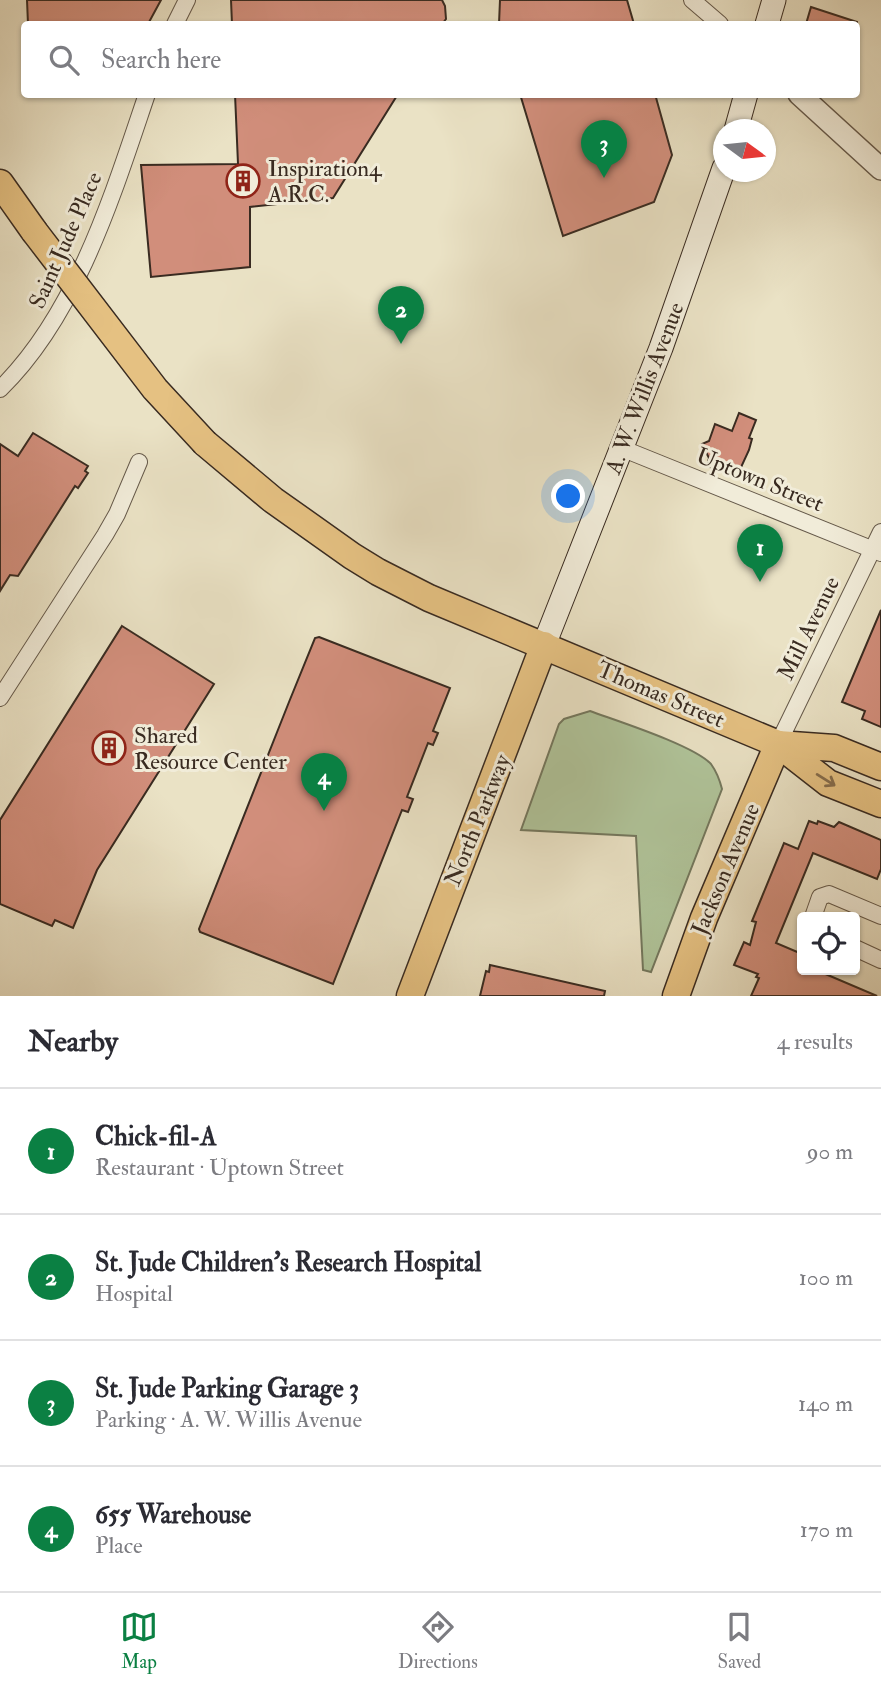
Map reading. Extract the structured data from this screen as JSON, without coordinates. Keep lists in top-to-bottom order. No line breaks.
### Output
{"streets":{"main road":["A. W. Willis Avenue","Thomas Street","North Parkway","Jackson Avenue"],"street":["Saint Jude Place","Uptown Street","Mill Avenue"]},"crossings":[["A. W. Willis Avenue","Uptown Street"],["A. W. Willis Avenue","Thomas Street"],["A. W. Willis Avenue","North Parkway"],["Uptown Street","Mill Avenue"],["Mill Avenue","Thomas Street"],["Mill Avenue","Jackson Avenue"],["Thomas Street","North Parkway"],["Thomas Street","Jackson Avenue"]],"places":{"building":["Inspiration4 A.R.C.","Shared Resource Center"]},"north":"right","page":{"search":"Search here","pins":["3","2","1","4"],"heading":["Nearby","4 results"],"list":[{"mark":"1","name":"Chick-fil-A","note":"Restaurant · Uptown Street","value":"90 m"},{"mark":"2","name":"St. Jude Children's Research Hospital","note":"Hospital","value":"100 m"},{"mark":"3","name":"St. Jude Parking Garage 3","note":"Parking · A. W. Willis Avenue","value":"140 m"},{"mark":"4","name":"655 Warehouse","note":"Place","value":"170 m"}],"nav":["Map","Directions","Saved"]}}
